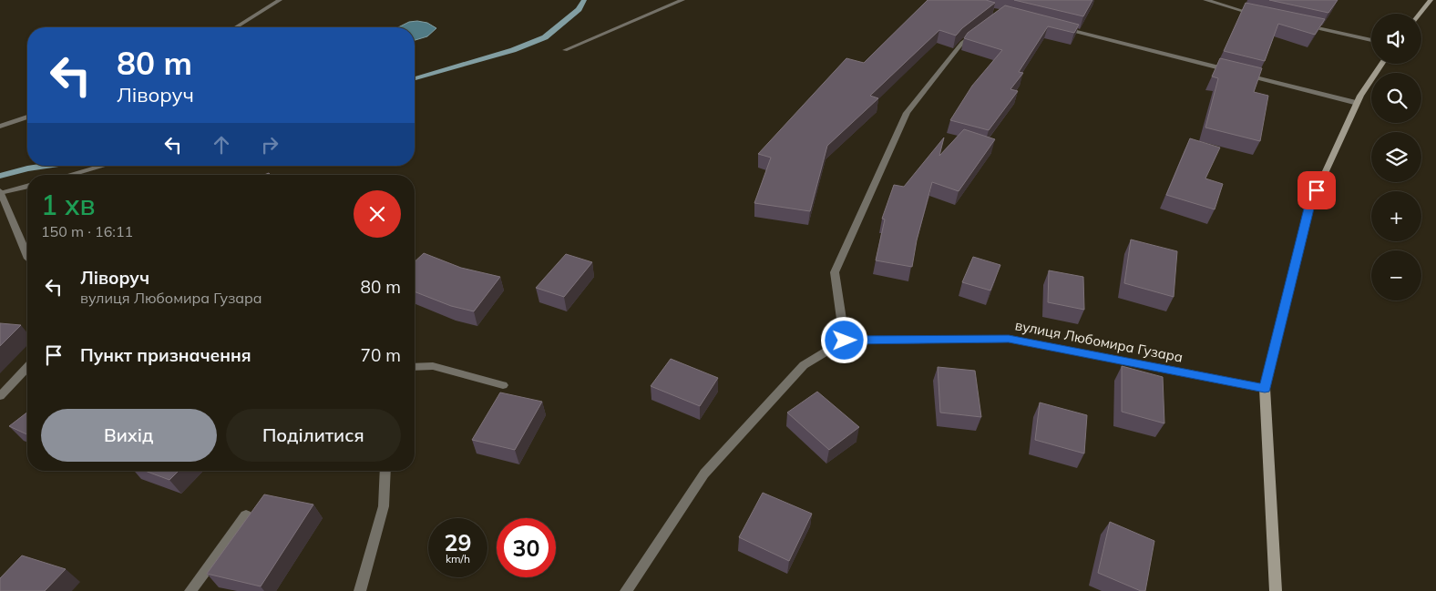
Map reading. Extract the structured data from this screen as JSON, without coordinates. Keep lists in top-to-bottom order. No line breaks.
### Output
{"streets":{"street":["вулиця Любомира Гузара"]},"page":{"map_buttons":["+","−"],"turn":["80 m","Ліворуч"],"heading":["1 хв","150 m · 16:11"],"list":[{"name":"Ліворуч","note":"вулиця Любомира Гузара","value":"80 m"},{"name":"Пункт призначення","value":"70 m"}],"buttons":["Вихід","Поділитися"],"speed":"29 km/h","limit":"30"}}
